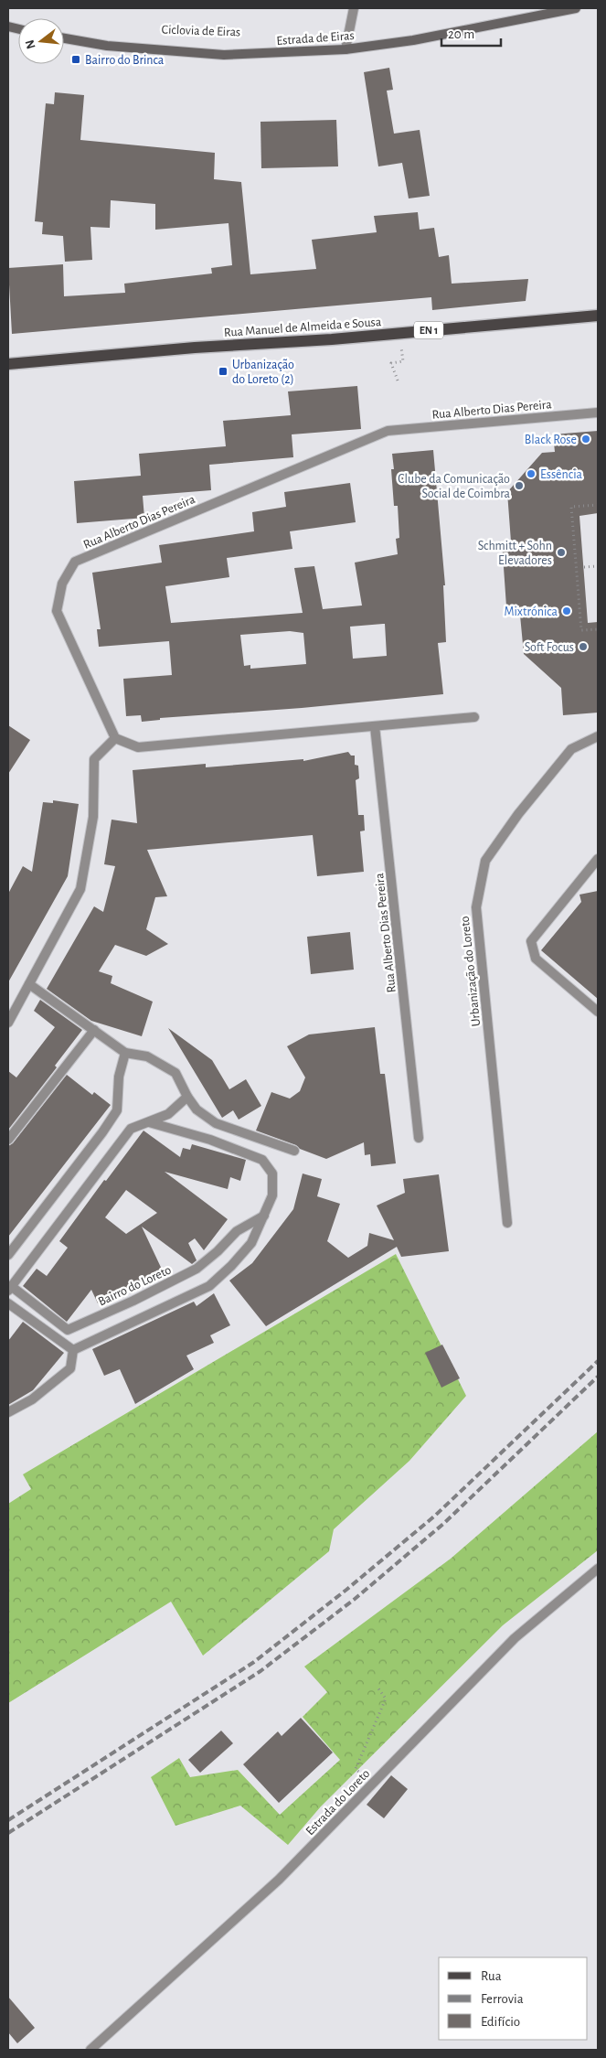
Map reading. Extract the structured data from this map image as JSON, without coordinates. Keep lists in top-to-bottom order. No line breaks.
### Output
{"streets":{"main road":["Rua Manuel de Almeida e Sousa","EN 1"],"street":["Estrada de Eiras","Rua Alberto Dias Pereira","Urbanização do Loreto","Bairro do Loreto","Estrada do Loreto"]},"places":{"transit":["Bairro do Brinca","Urbanização do Loreto (2)"],"other":["Black Rose","Essência","Clube da Comunicação Social de Coimbra","Schmitt + Sohn Elevadores","Mixtrónica","Soft Focus"]},"legend":["Rua","Ferrovia","Edifício"],"scale_bar":"20 m","north":"left"}
